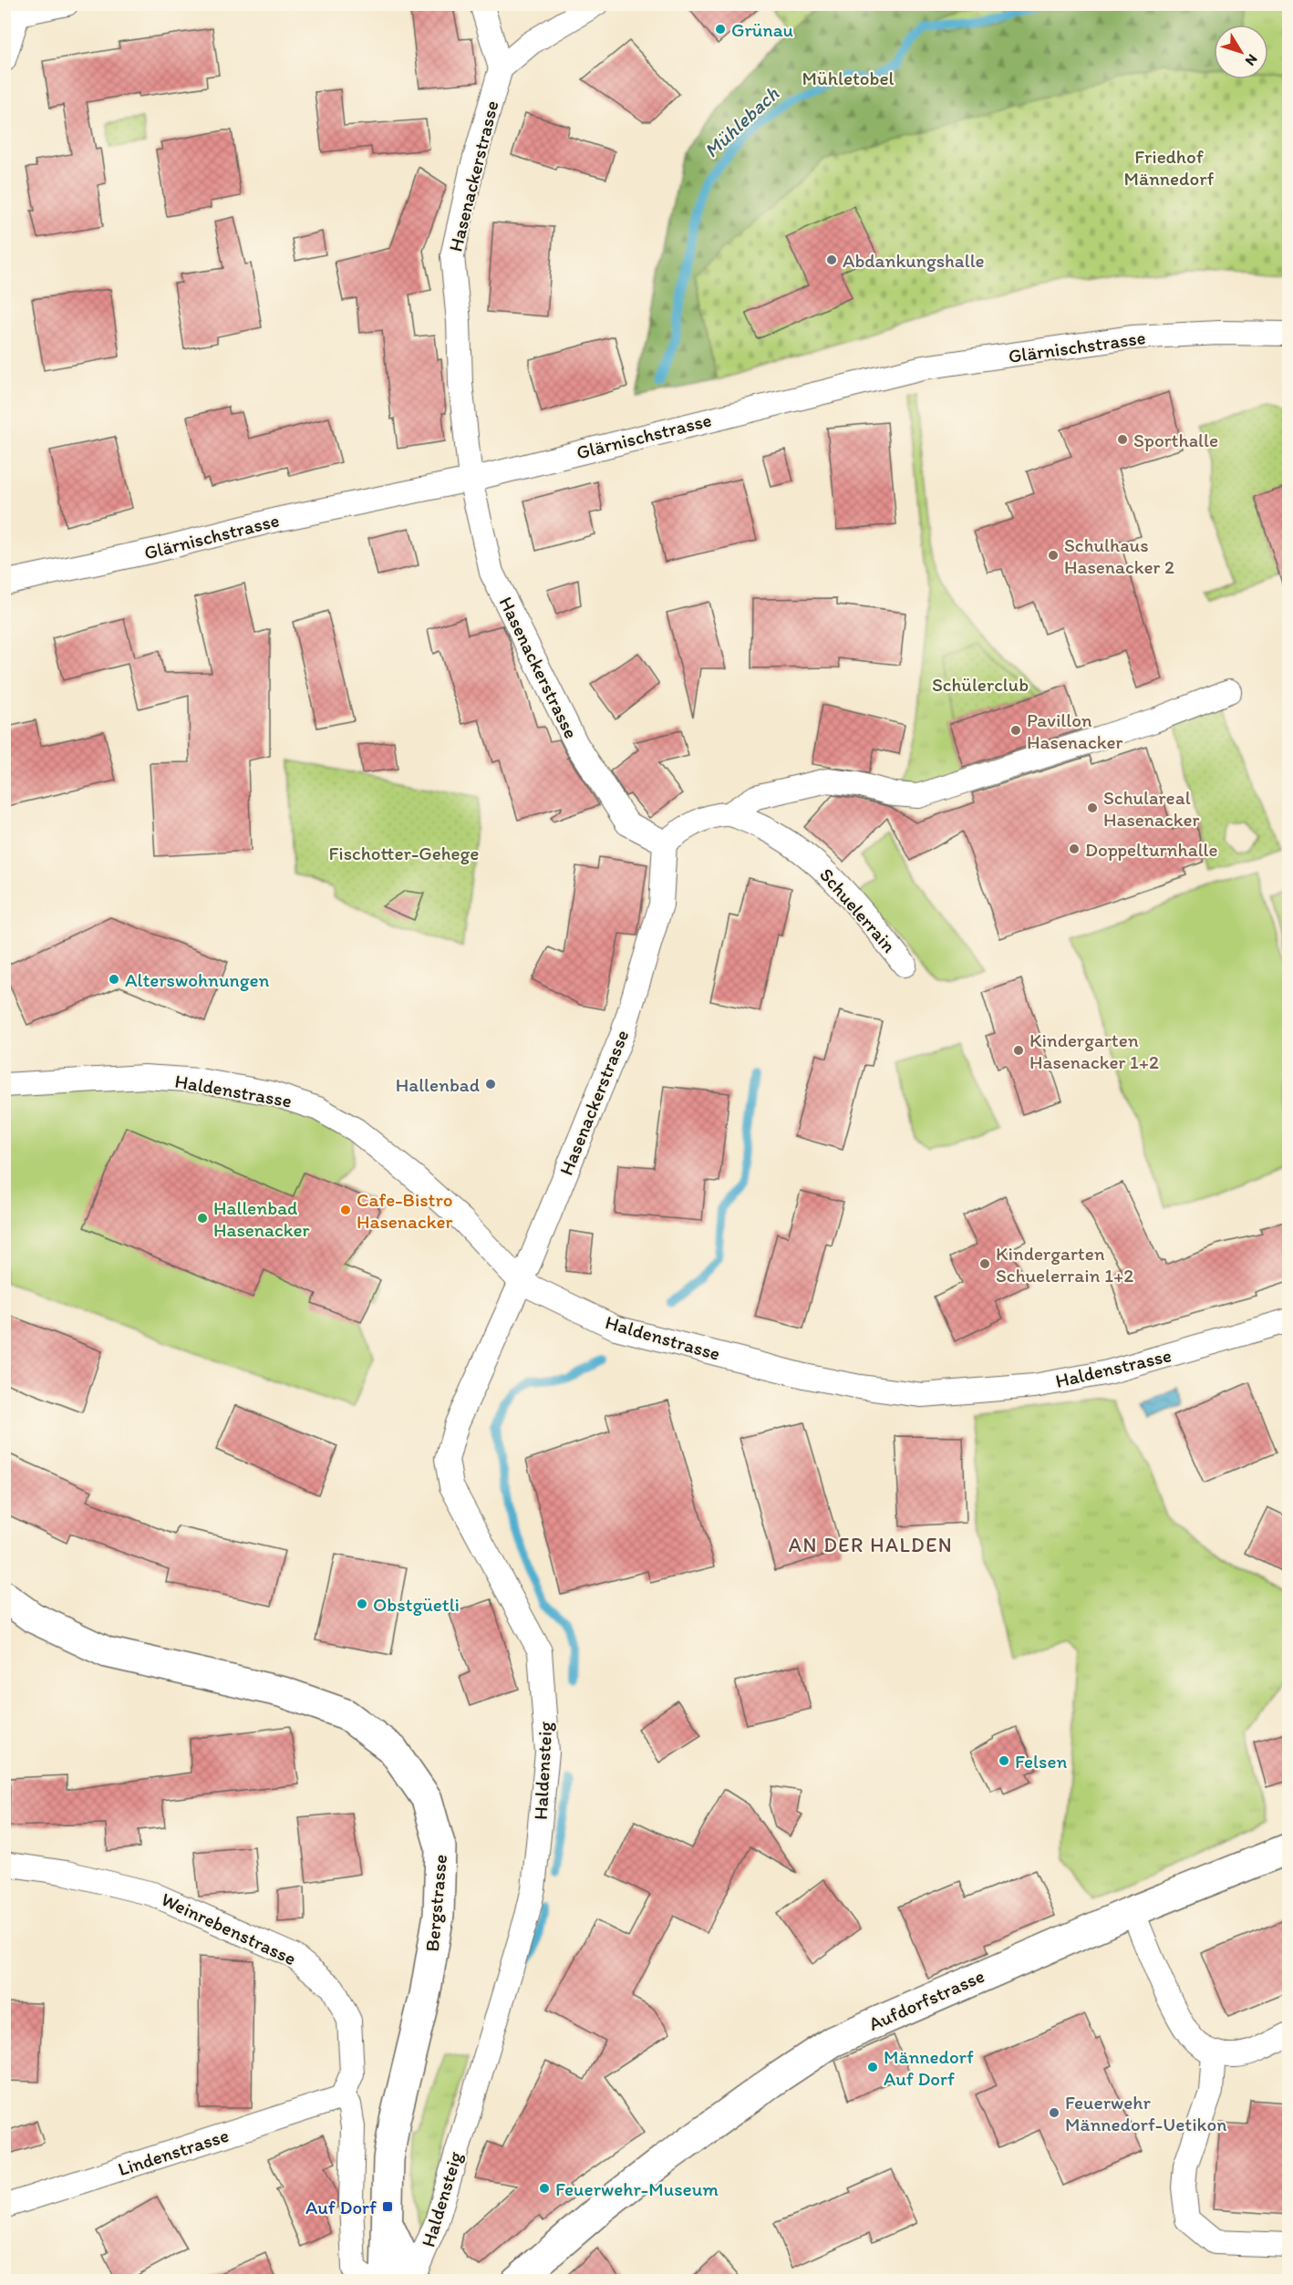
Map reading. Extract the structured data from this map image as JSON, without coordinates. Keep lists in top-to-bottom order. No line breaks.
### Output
{"streets":{"street":["Hasenackerstrasse","Glärnischstrasse","Schuelerrain","Haldenstrasse","Haldensteig","Bergstrasse","Weinrebenstrasse","Aufdorfstrasse","Lindenstrasse"]},"crossings":[["Hasenackerstrasse","Glärnischstrasse"],["Hasenackerstrasse","Haldenstrasse"],["Hasenackerstrasse","Haldensteig"],["Haldenstrasse","Haldensteig"],["Haldensteig","Bergstrasse"],["Weinrebenstrasse","Lindenstrasse"]],"districts":["AN DER HALDEN"],"water":["Mühlebach"],"parks":["Mühletobel","Friedhof Männedorf","Schülerclub","Fischotter-Gehege"],"places":{"other":["Grünau","Abdankungshalle","Sporthalle","Schulhaus Hasenacker 2","Pavillon Hasenacker","Schulareal Hasenacker","Doppelturnhalle","Alterswohnungen","Kindergarten Hasenacker 1+2","Hallenbad","Cafe-Bistro Hasenacker","Hallenbad Hasenacker","Kindergarten Schuelerrain 1+2","Obstgüetli","Felsen","Männedorf Auf Dorf","Feuerwehr Männedorf-Uetikon","Feuerwehr-Museum"],"transit":["Auf Dorf"]},"north":"bottom right"}
